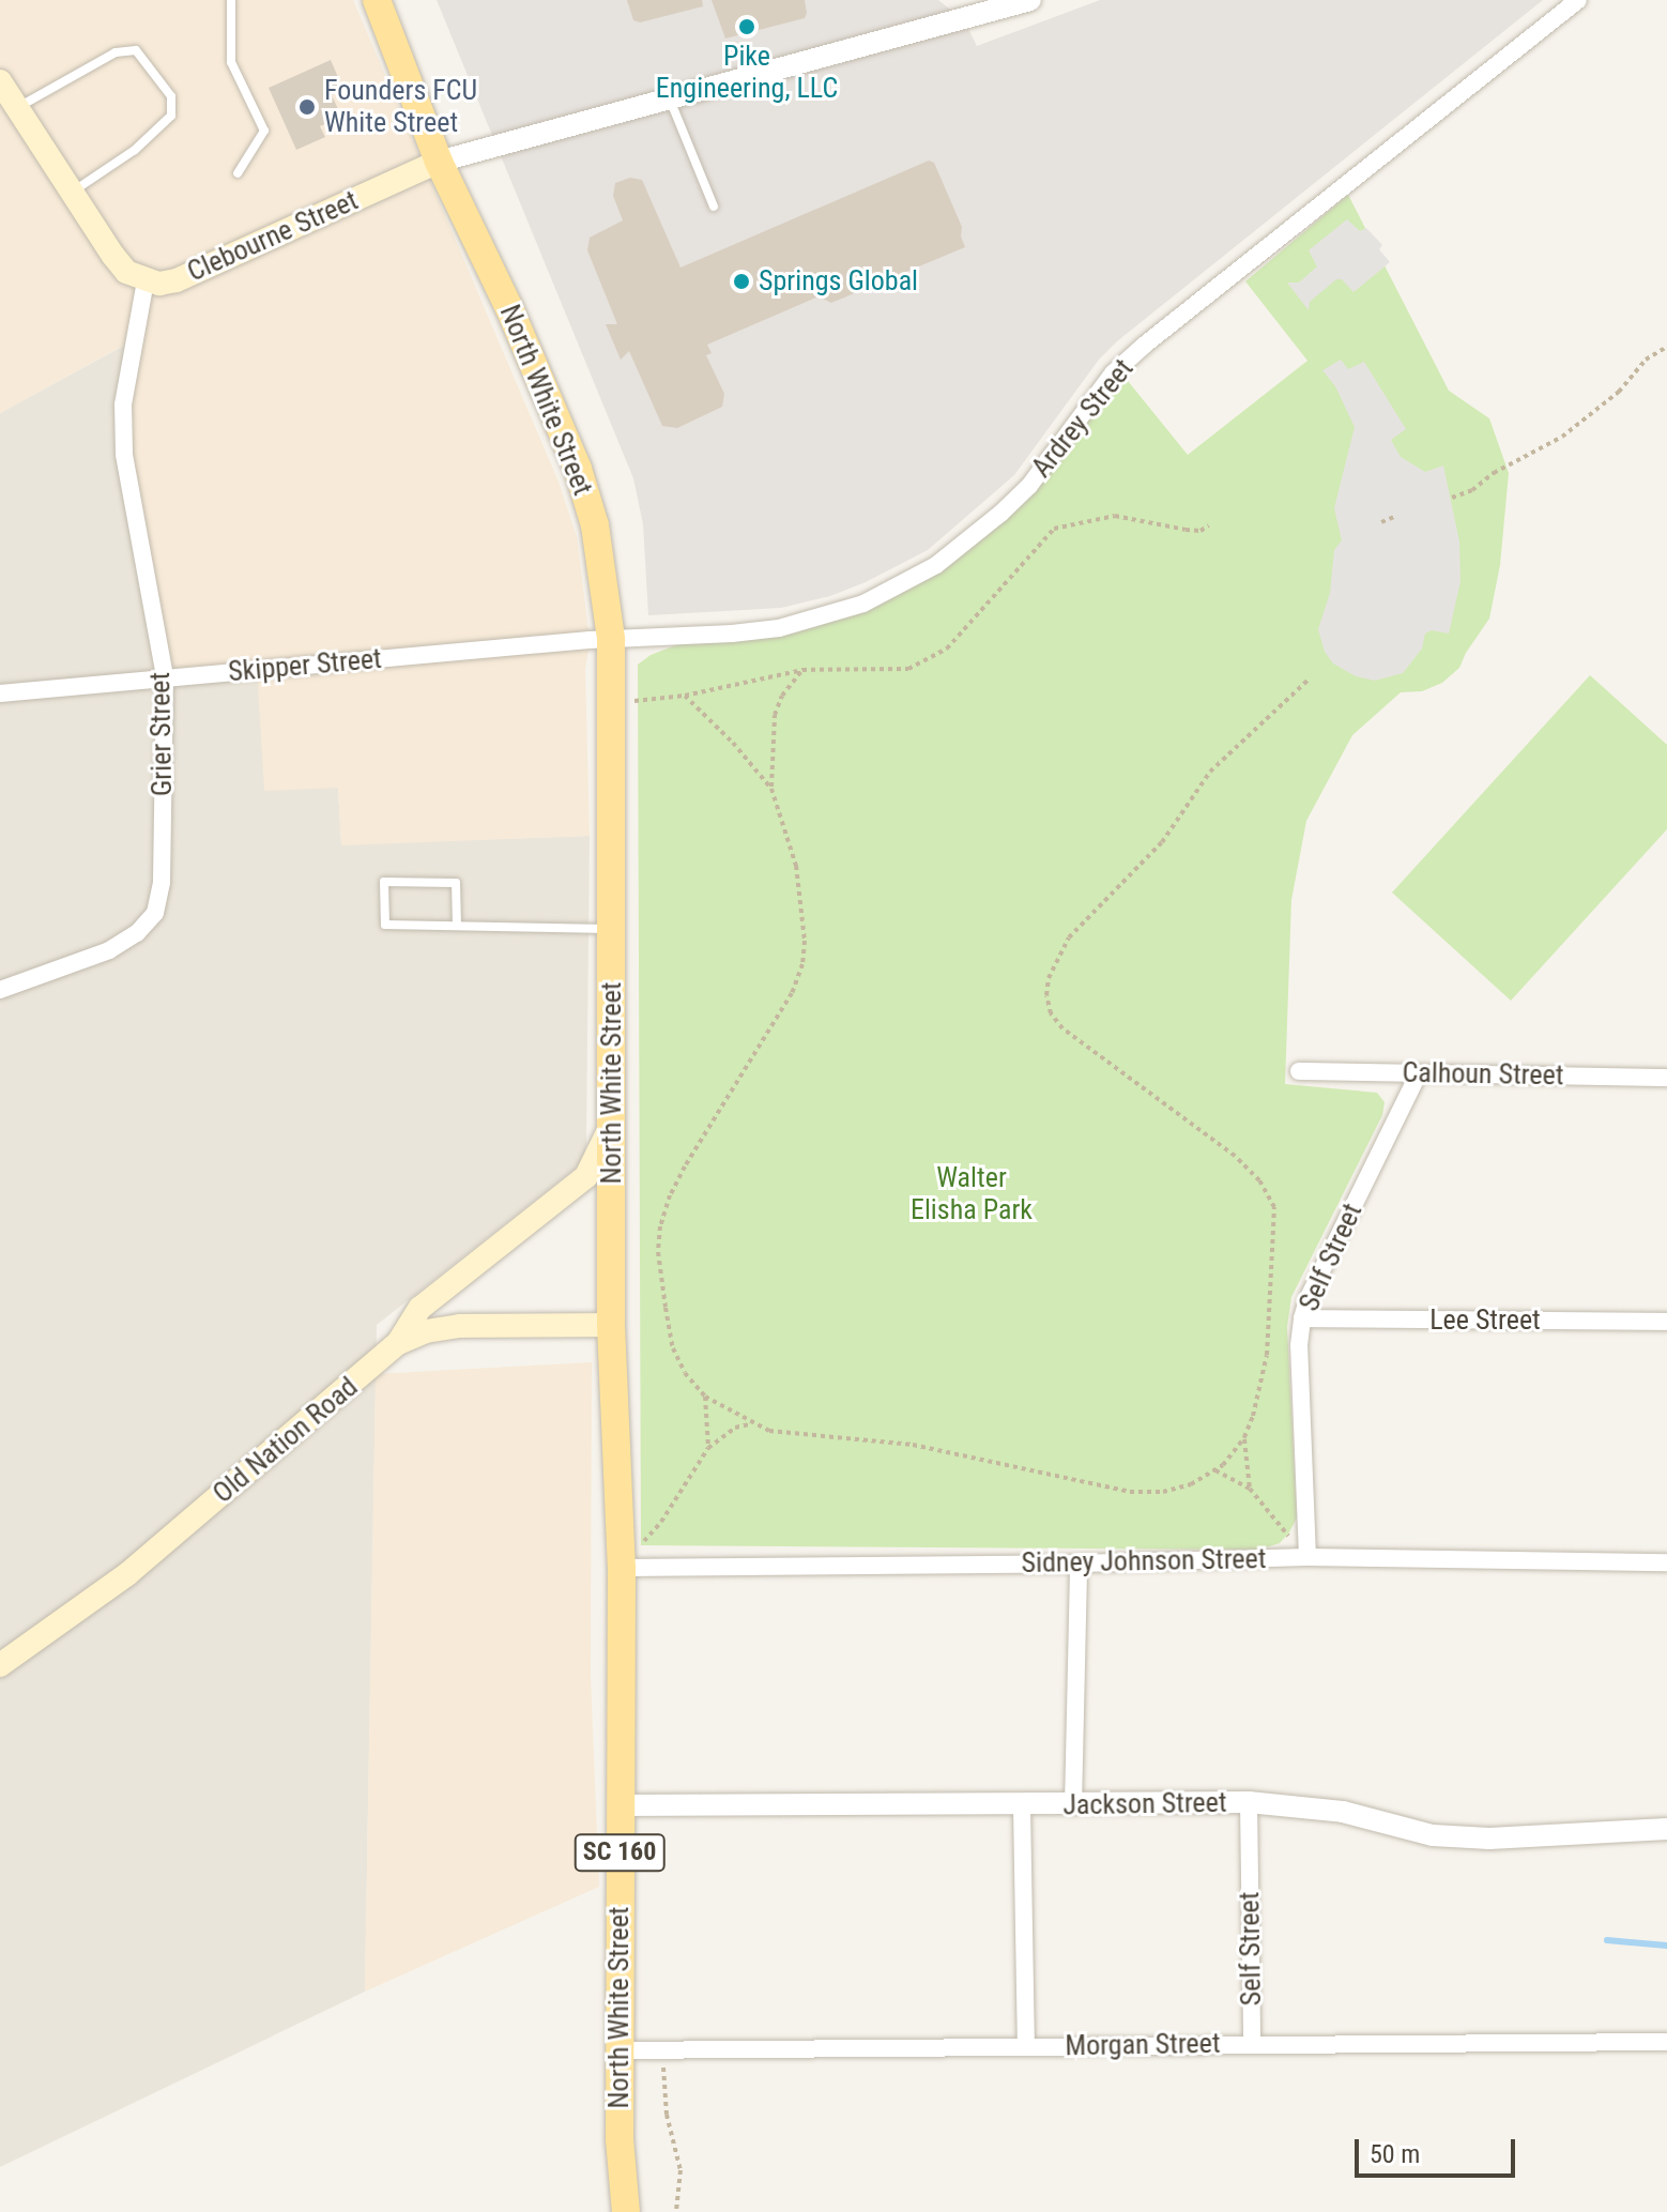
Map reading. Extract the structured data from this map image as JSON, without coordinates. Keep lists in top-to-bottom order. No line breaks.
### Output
{"streets":{"main road":["Clebourne Street","North White Street","Old Nation Road","SC 160"],"street":["Ardrey Street","Skipper Street","Grier Street","Calhoun Street","Self Street","Lee Street","Sidney Johnson Street","Jackson Street","Morgan Street"]},"crossings":[["Clebourne Street","North White Street"],["Clebourne Street","Grier Street"],["North White Street","Ardrey Street"],["North White Street","Skipper Street"],["North White Street","Old Nation Road"],["North White Street","Sidney Johnson Street"],["North White Street","Jackson Street"],["North White Street","Morgan Street"],["Ardrey Street","Skipper Street"],["Skipper Street","Grier Street"],["Calhoun Street","Self Street"],["Self Street","Lee Street"],["Self Street","Sidney Johnson Street"],["Self Street","Jackson Street"],["Self Street","Morgan Street"]],"parks":["Walter Elisha Park"],"places":["Pike Engineering, LLC","Founders FCU White Street","Springs Global"],"scale_bar":"50 m"}
